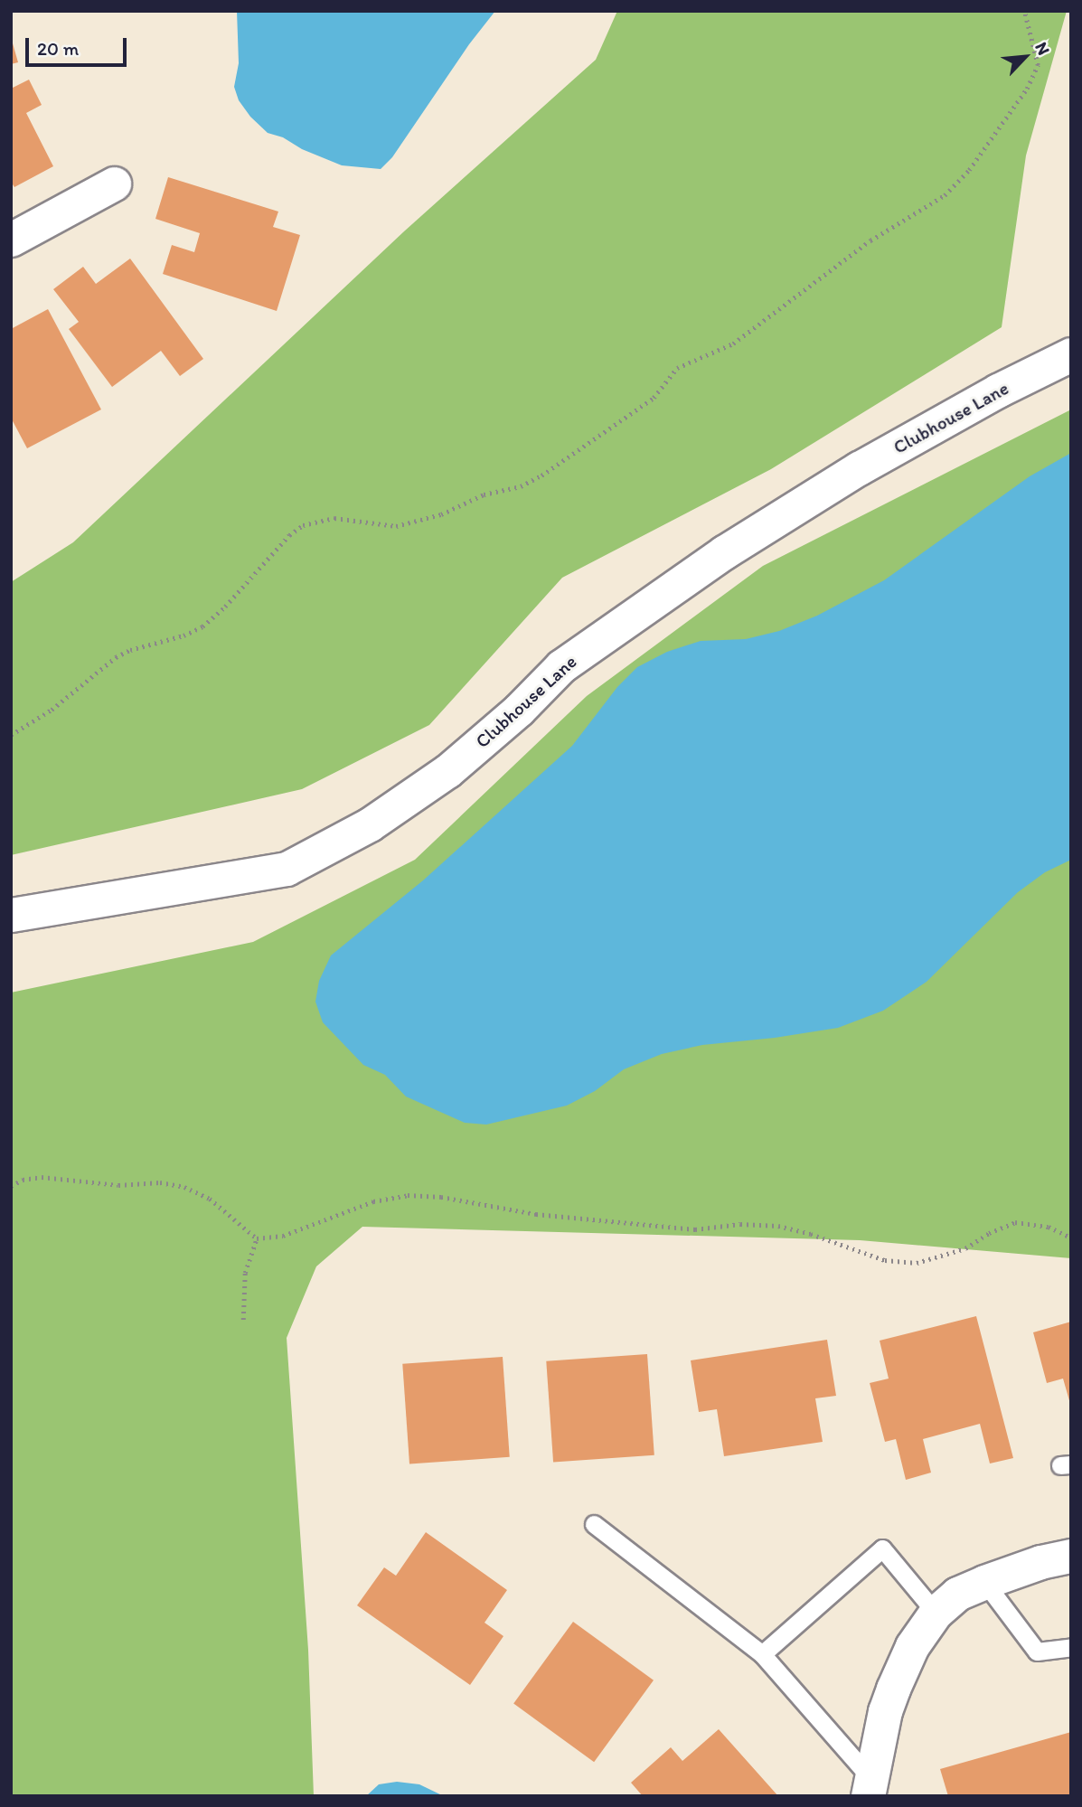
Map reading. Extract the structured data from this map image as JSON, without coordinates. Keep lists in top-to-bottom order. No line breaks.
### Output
{"streets":{"street":["Clubhouse Lane"]},"scale_bar":"20 m","north":"top right"}
